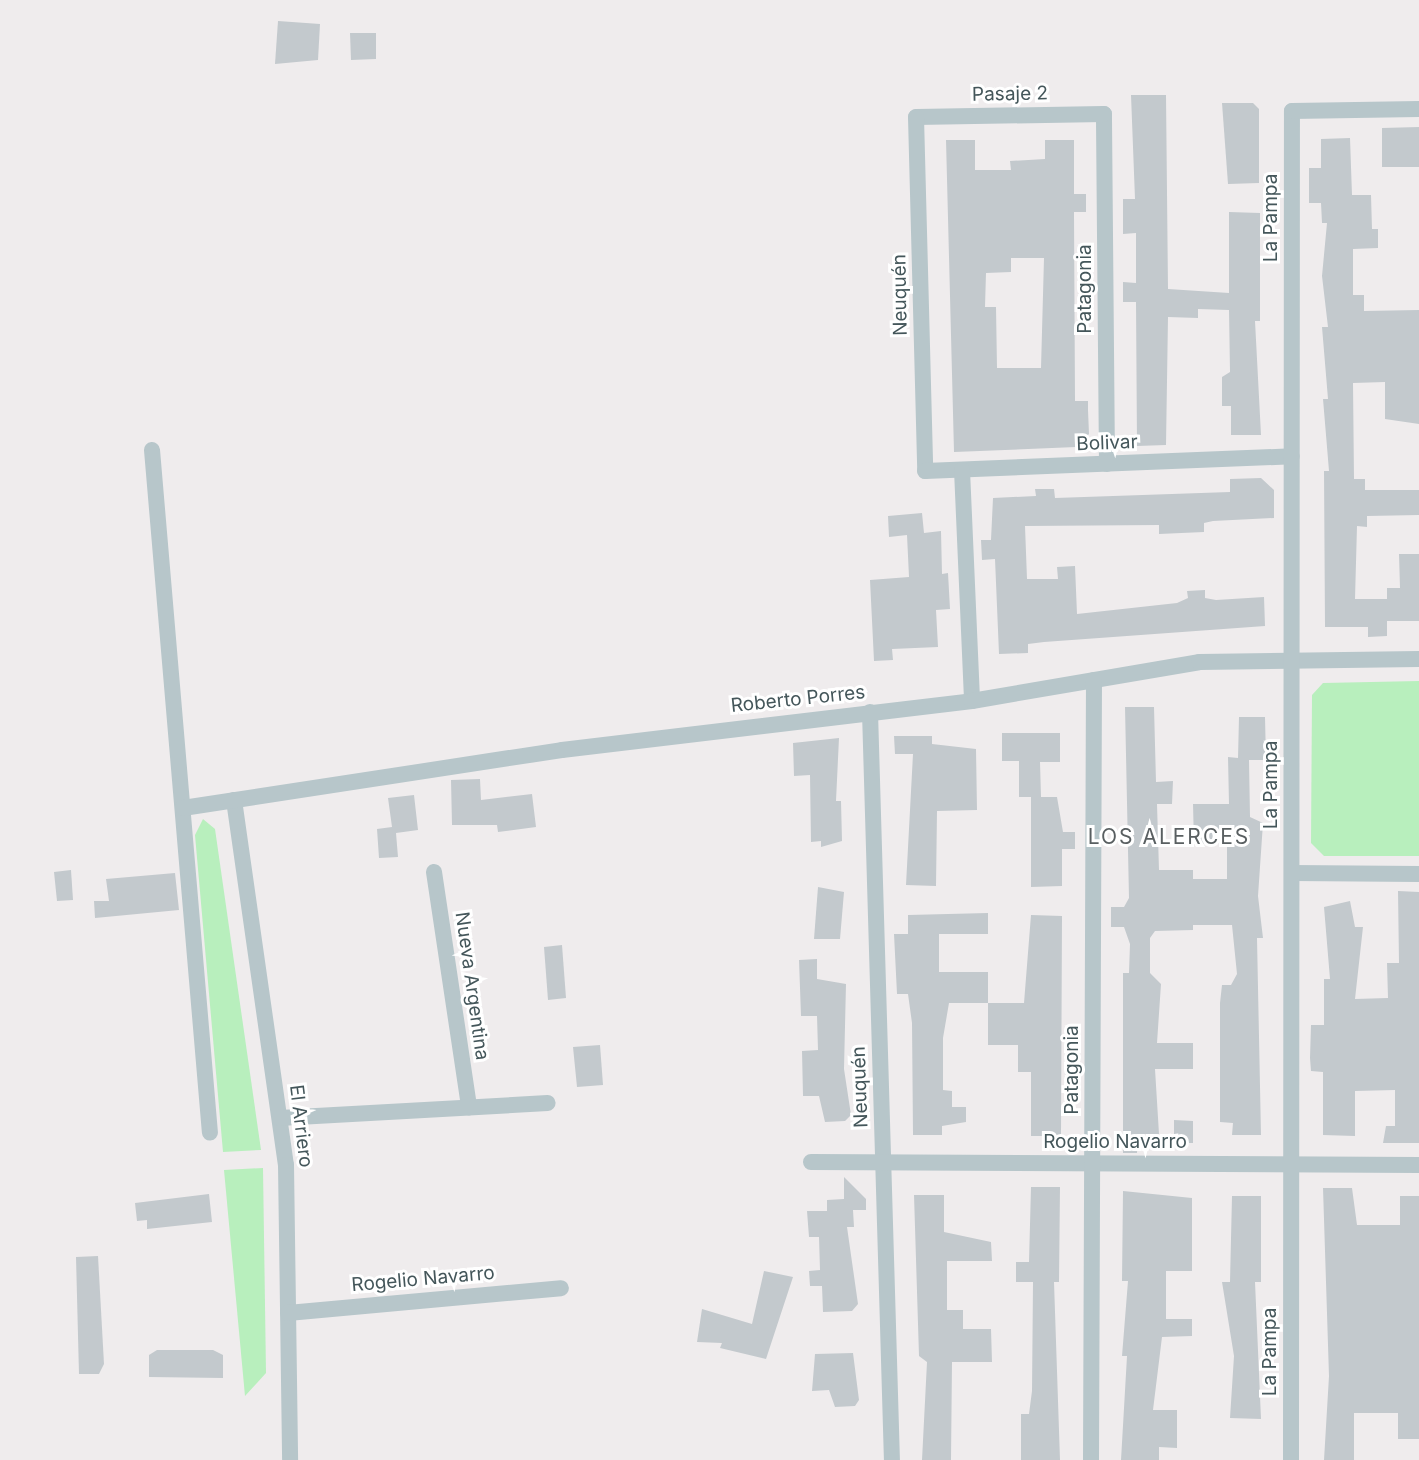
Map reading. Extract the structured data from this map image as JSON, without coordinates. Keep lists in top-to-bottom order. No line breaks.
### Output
{"streets":{"street":["Pasaje 2","La Pampa","Patagonia","Neuquén","Bolivar","Roberto Porres","Nueva Argentina","El Arriero","Rogelio Navarro"]},"crossings":[["Pasaje 2","Patagonia"],["Pasaje 2","Neuquén"],["La Pampa","Bolivar"],["La Pampa","Roberto Porres"],["La Pampa","Rogelio Navarro"],["Patagonia","Bolivar"],["Patagonia","Roberto Porres"],["Patagonia","Rogelio Navarro"],["Neuquén","Bolivar"],["Neuquén","Roberto Porres"],["Neuquén","Rogelio Navarro"],["Roberto Porres","El Arriero"],["El Arriero","Rogelio Navarro"]],"districts":["LOS ALERCES"]}
